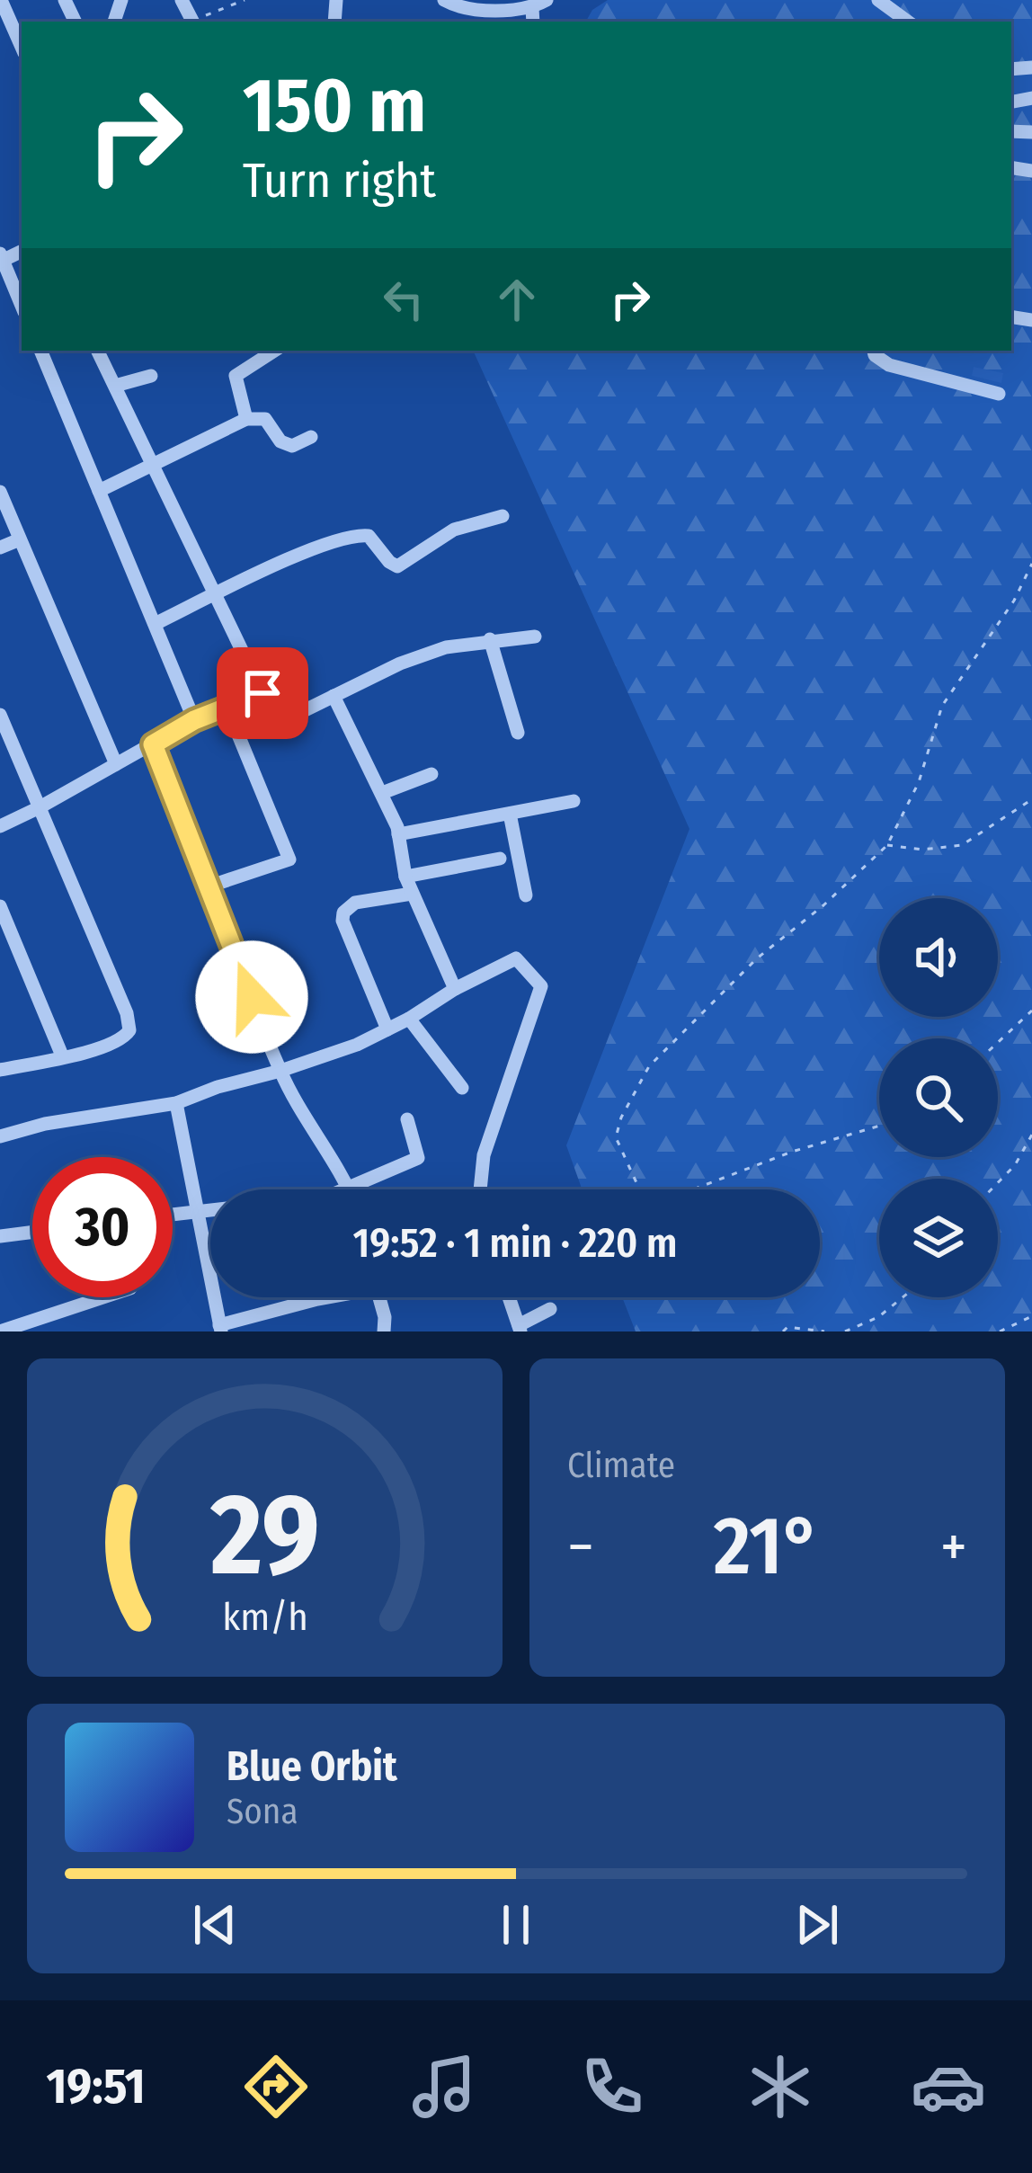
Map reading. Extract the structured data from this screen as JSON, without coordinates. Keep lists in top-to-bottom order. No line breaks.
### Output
{"page":{"turn":["150 m","Turn right"],"limit":"30","trip":"19:52 · 1 min · 220 m","tile":"Climate","heat":["−","21°","+"],"song":["Blue Orbit","Sona"],"tabs":"19:51","gauge":["29","km/h"]}}
